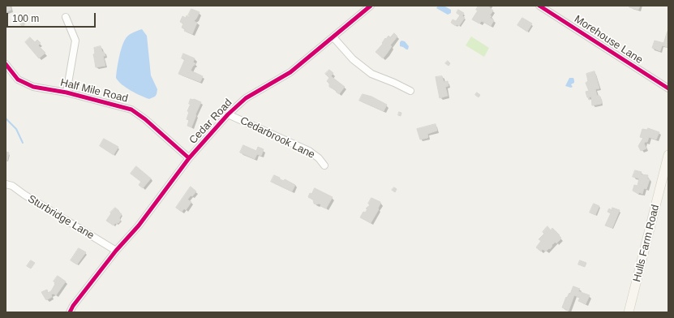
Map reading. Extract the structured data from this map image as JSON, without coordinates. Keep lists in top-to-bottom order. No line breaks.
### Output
{"streets":{"main road":["Hulls Farm Road"],"street":["Morehouse Lane","Half Mile Road","Cedar Road","Cedarbrook Lane","Sturbridge Lane"]},"crossings":[["Half Mile Road","Cedar Road"],["Cedar Road","Cedarbrook Lane"],["Cedar Road","Sturbridge Lane"]],"scale_bar":"100 m"}
